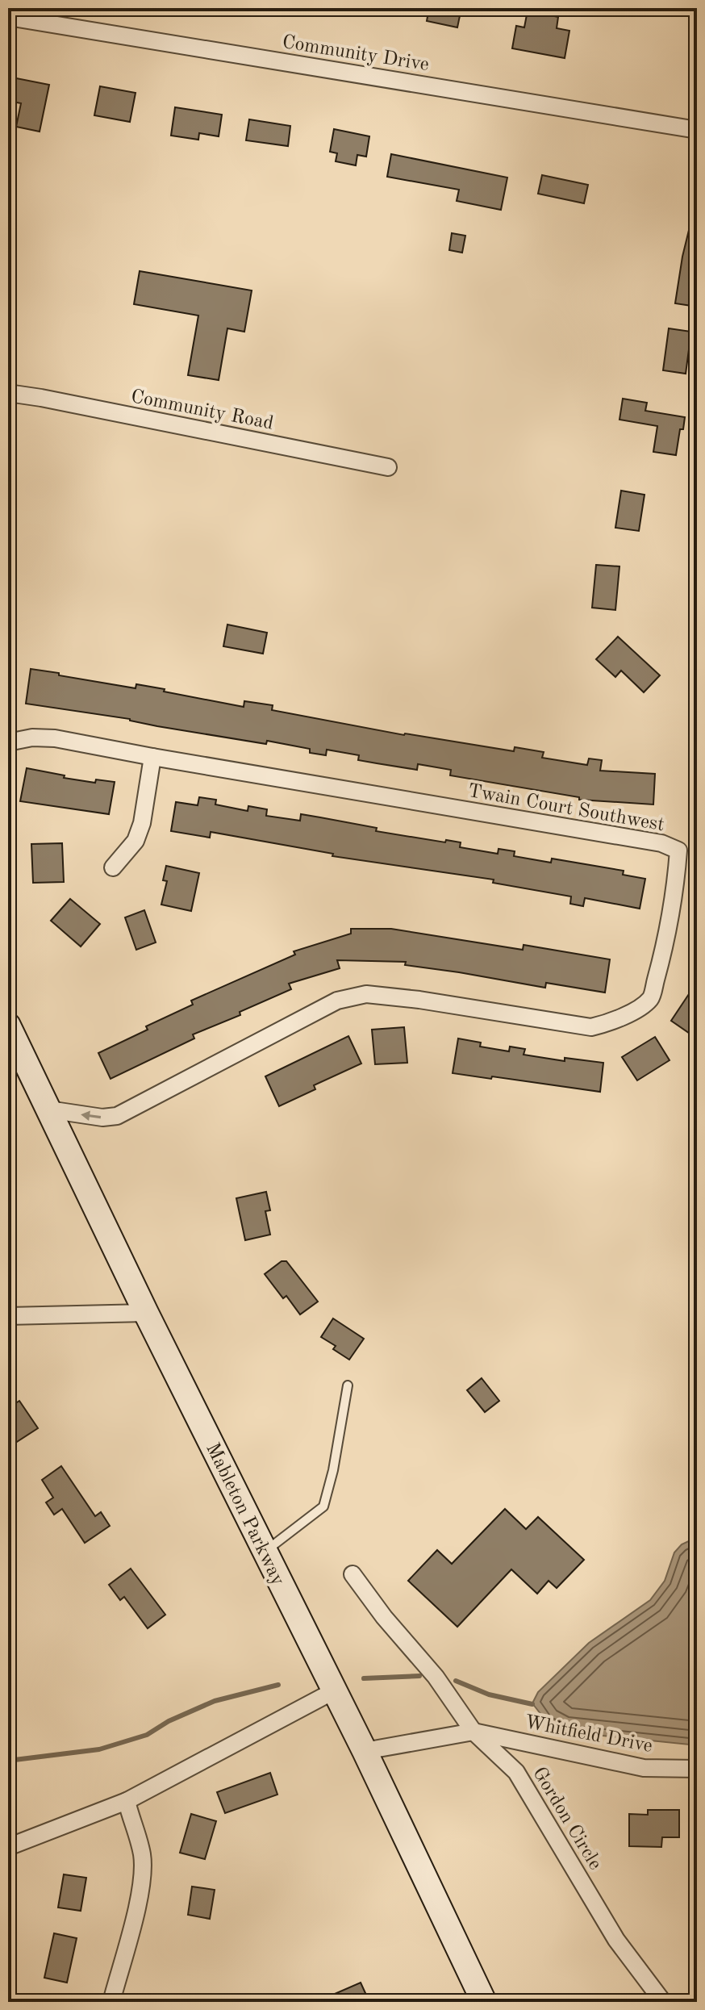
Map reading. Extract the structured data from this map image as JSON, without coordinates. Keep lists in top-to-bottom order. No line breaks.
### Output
{"streets":{"main road":["Mableton Parkway"],"street":["Community Drive","Community Road","Twain Court Southwest","Whitfield Drive","Gordon Circle"]},"crossings":[["Twain Court Southwest","Mableton Parkway"],["Whitfield Drive","Gordon Circle"]]}
